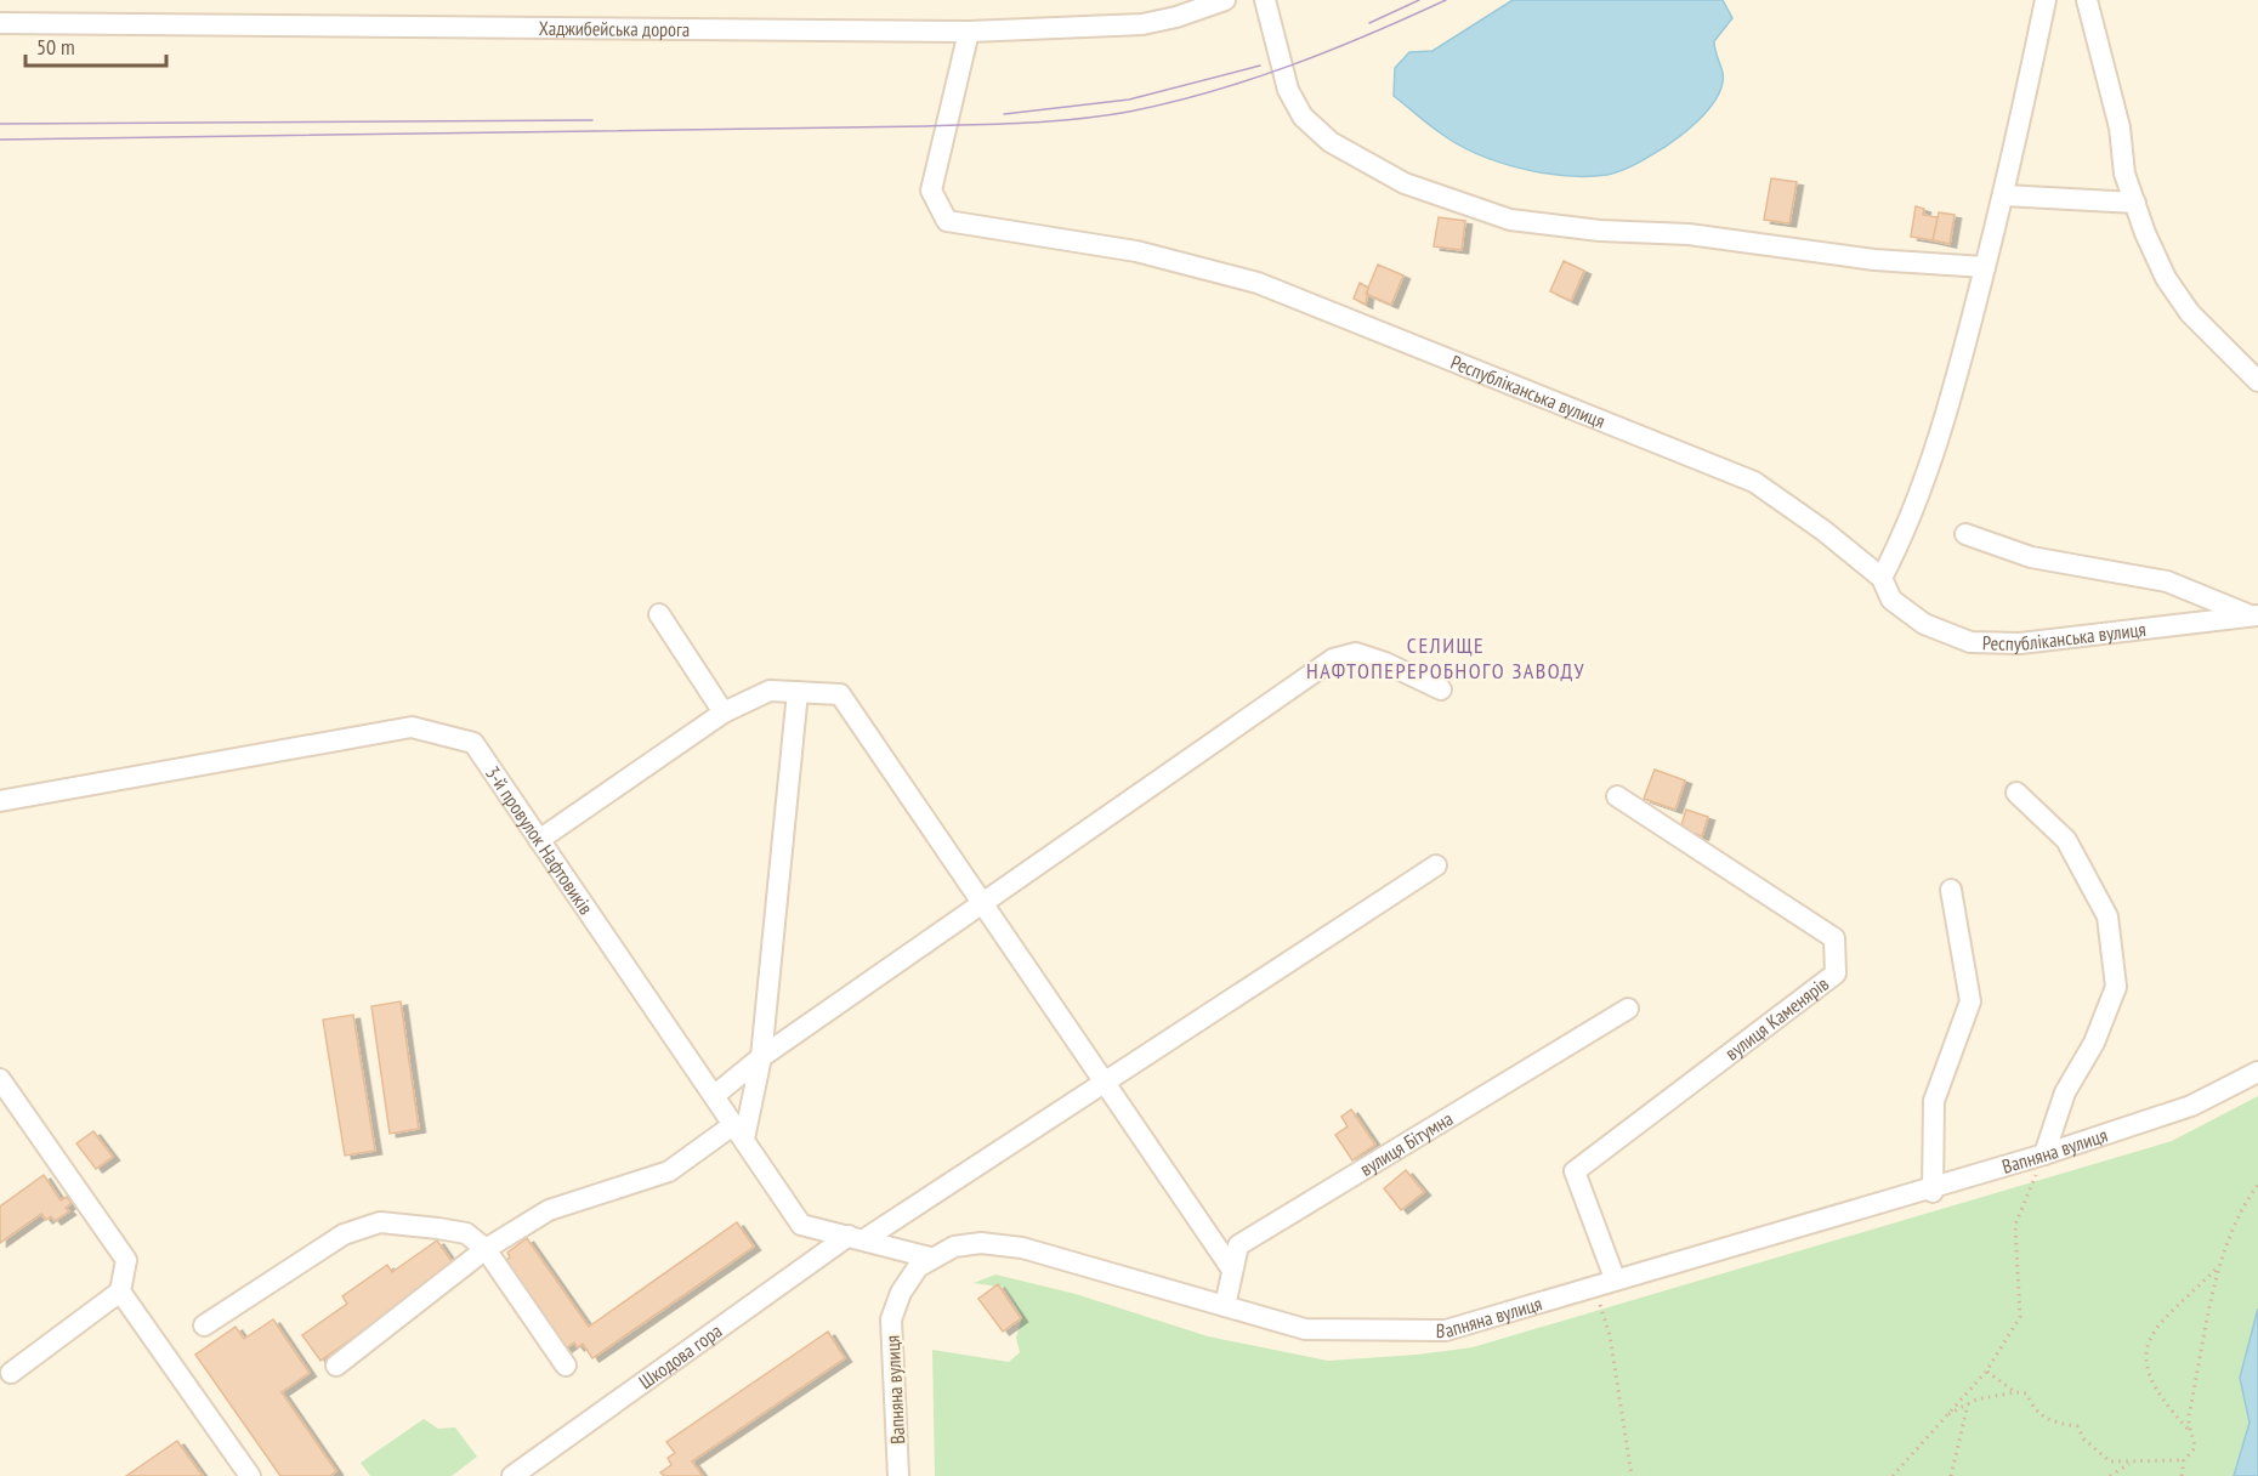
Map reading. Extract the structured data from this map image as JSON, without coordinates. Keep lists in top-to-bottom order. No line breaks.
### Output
{"streets":{"street":["Хаджибейська дорога","Республіканська вулиця","3-й провулок Нафтовиків","вулиця Каменярів","вулиця Бітумна","Вапняна вулиця","Шкодова гора"]},"crossings":[["Хаджибейська дорога","Республіканська вулиця"],["3-й провулок Нафтовиків","Вапняна вулиця"],["3-й провулок Нафтовиків","Шкодова гора"],["вулиця Каменярів","Вапняна вулиця"],["вулиця Бітумна","Вапняна вулиця"]],"districts":["СЕЛИЩЕ НАФТОПЕРЕРОБНОГО ЗАВОДУ"],"scale_bar":"50 m"}
